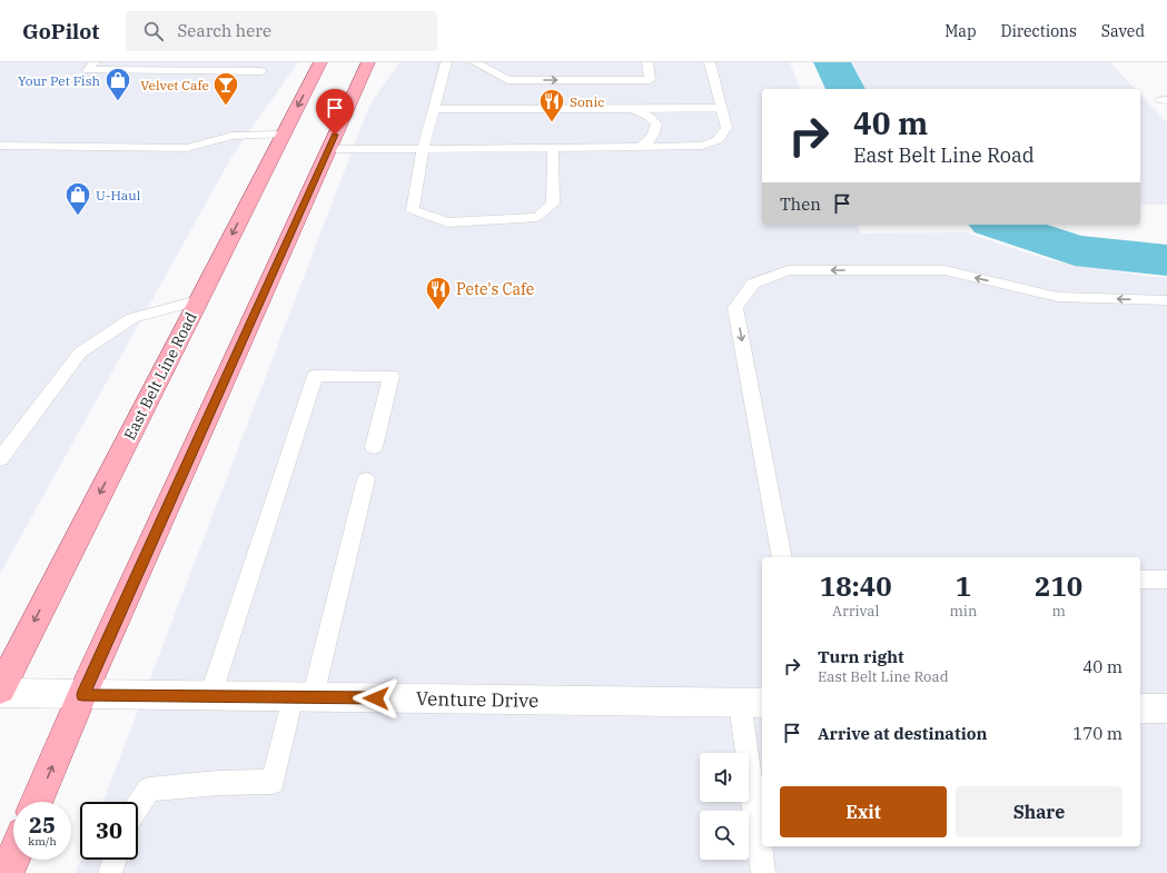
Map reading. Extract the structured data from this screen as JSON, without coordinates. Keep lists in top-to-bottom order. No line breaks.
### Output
{"streets":{"main road":["East Belt Line Road"],"street":["Venture Drive"]},"places":{"shop":["Your Pet Fish","U-Haul"],"bar":["Velvet Cafe"],"restaurant":["Sonic","Pete's Cafe"]},"page":{"header":"GoPilot","search":"Search here","nav":["Map","Directions","Saved"],"turn":["40 m","East Belt Line Road"],"then":"Then","eta":["18:40","Arrival","1","min","210","m"],"list":[{"name":"Turn right","note":"East Belt Line Road","value":"40 m"},{"name":"Arrive at destination","value":"170 m"}],"buttons":["Exit","Share"],"speed":"25 km/h","limit":"30"}}
